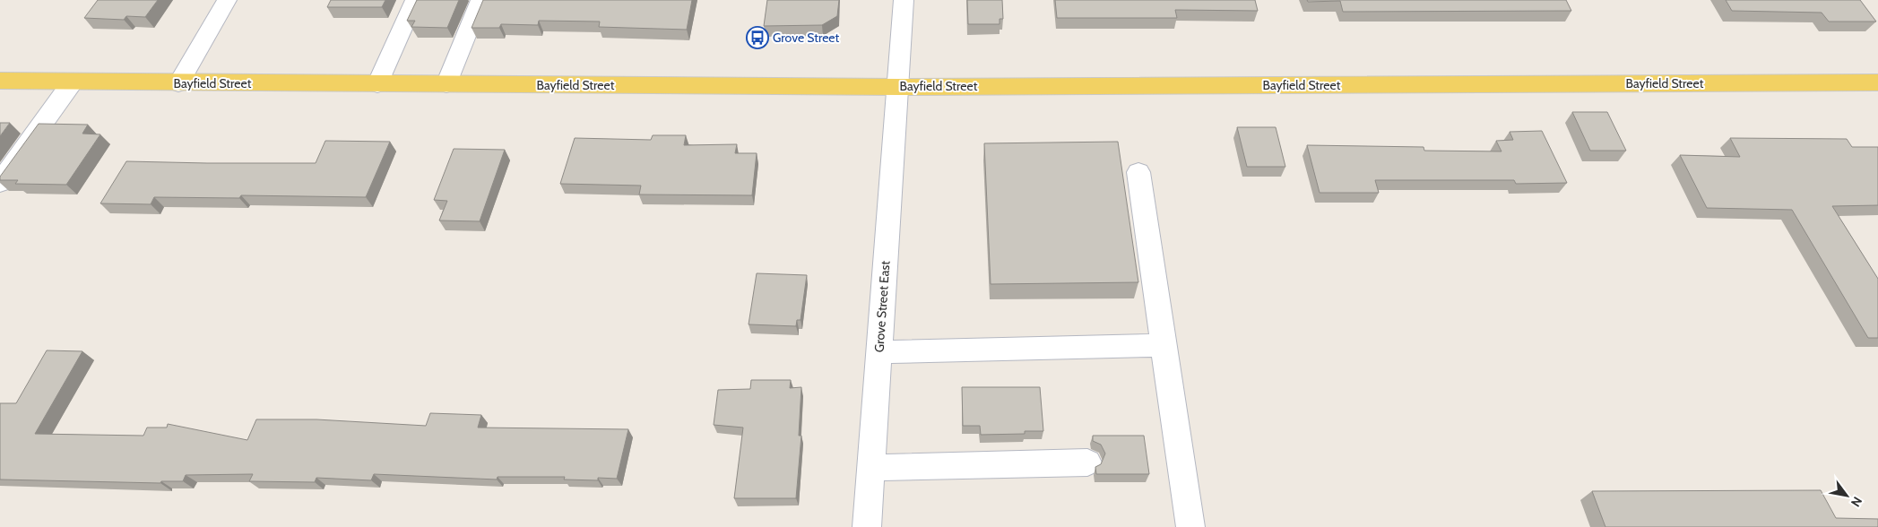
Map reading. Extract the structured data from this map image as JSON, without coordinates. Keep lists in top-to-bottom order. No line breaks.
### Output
{"streets":{"main road":["Bayfield Street"],"street":["Grove Street East"]},"crossings":[["Bayfield Street","Grove Street East"]],"places":{"bus stop":["Grove Street"]},"north":"bottom right"}
